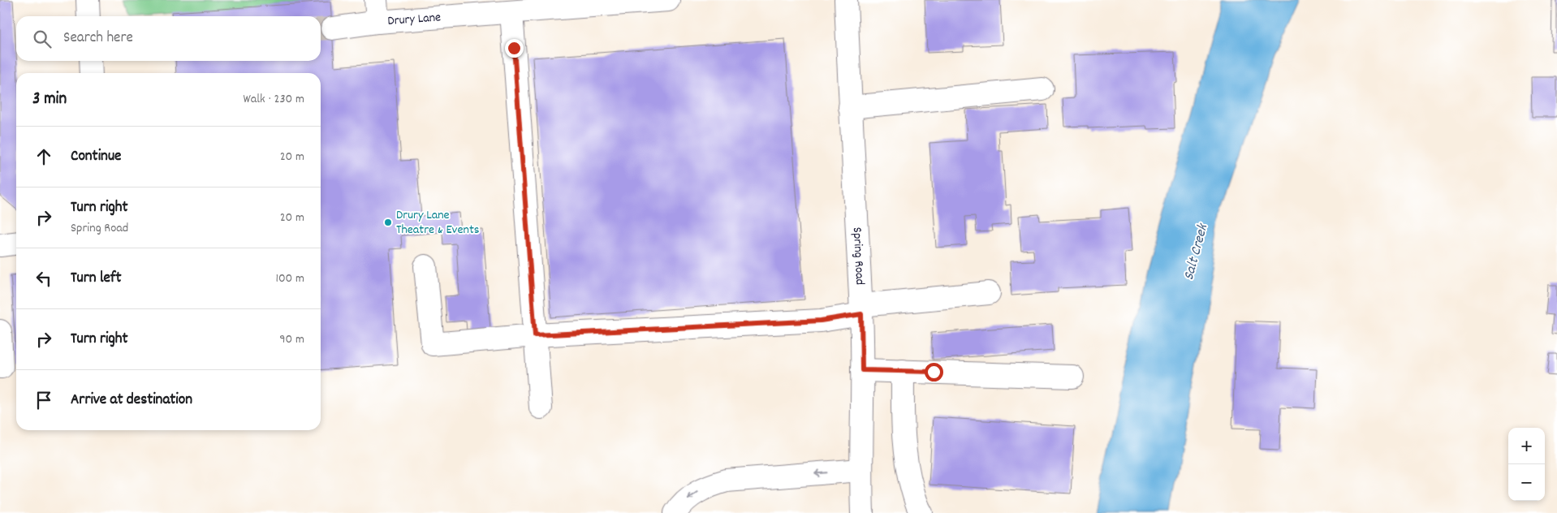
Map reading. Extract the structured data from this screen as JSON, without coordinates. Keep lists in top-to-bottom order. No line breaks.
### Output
{"streets":{"street":["Drury Lane","Spring Road"]},"water":["Salt Creek"],"places":["Drury Lane Theatre & Events"],"page":{"search":"Search here","heading":["3 min","Walk · 230 m"],"list":[["Continue","20 m"],["Turn right","Spring Road","20 m"],["Turn left","100 m"],["Turn right","90 m"],"Arrive at destination"],"map_buttons":["+","−"]}}
